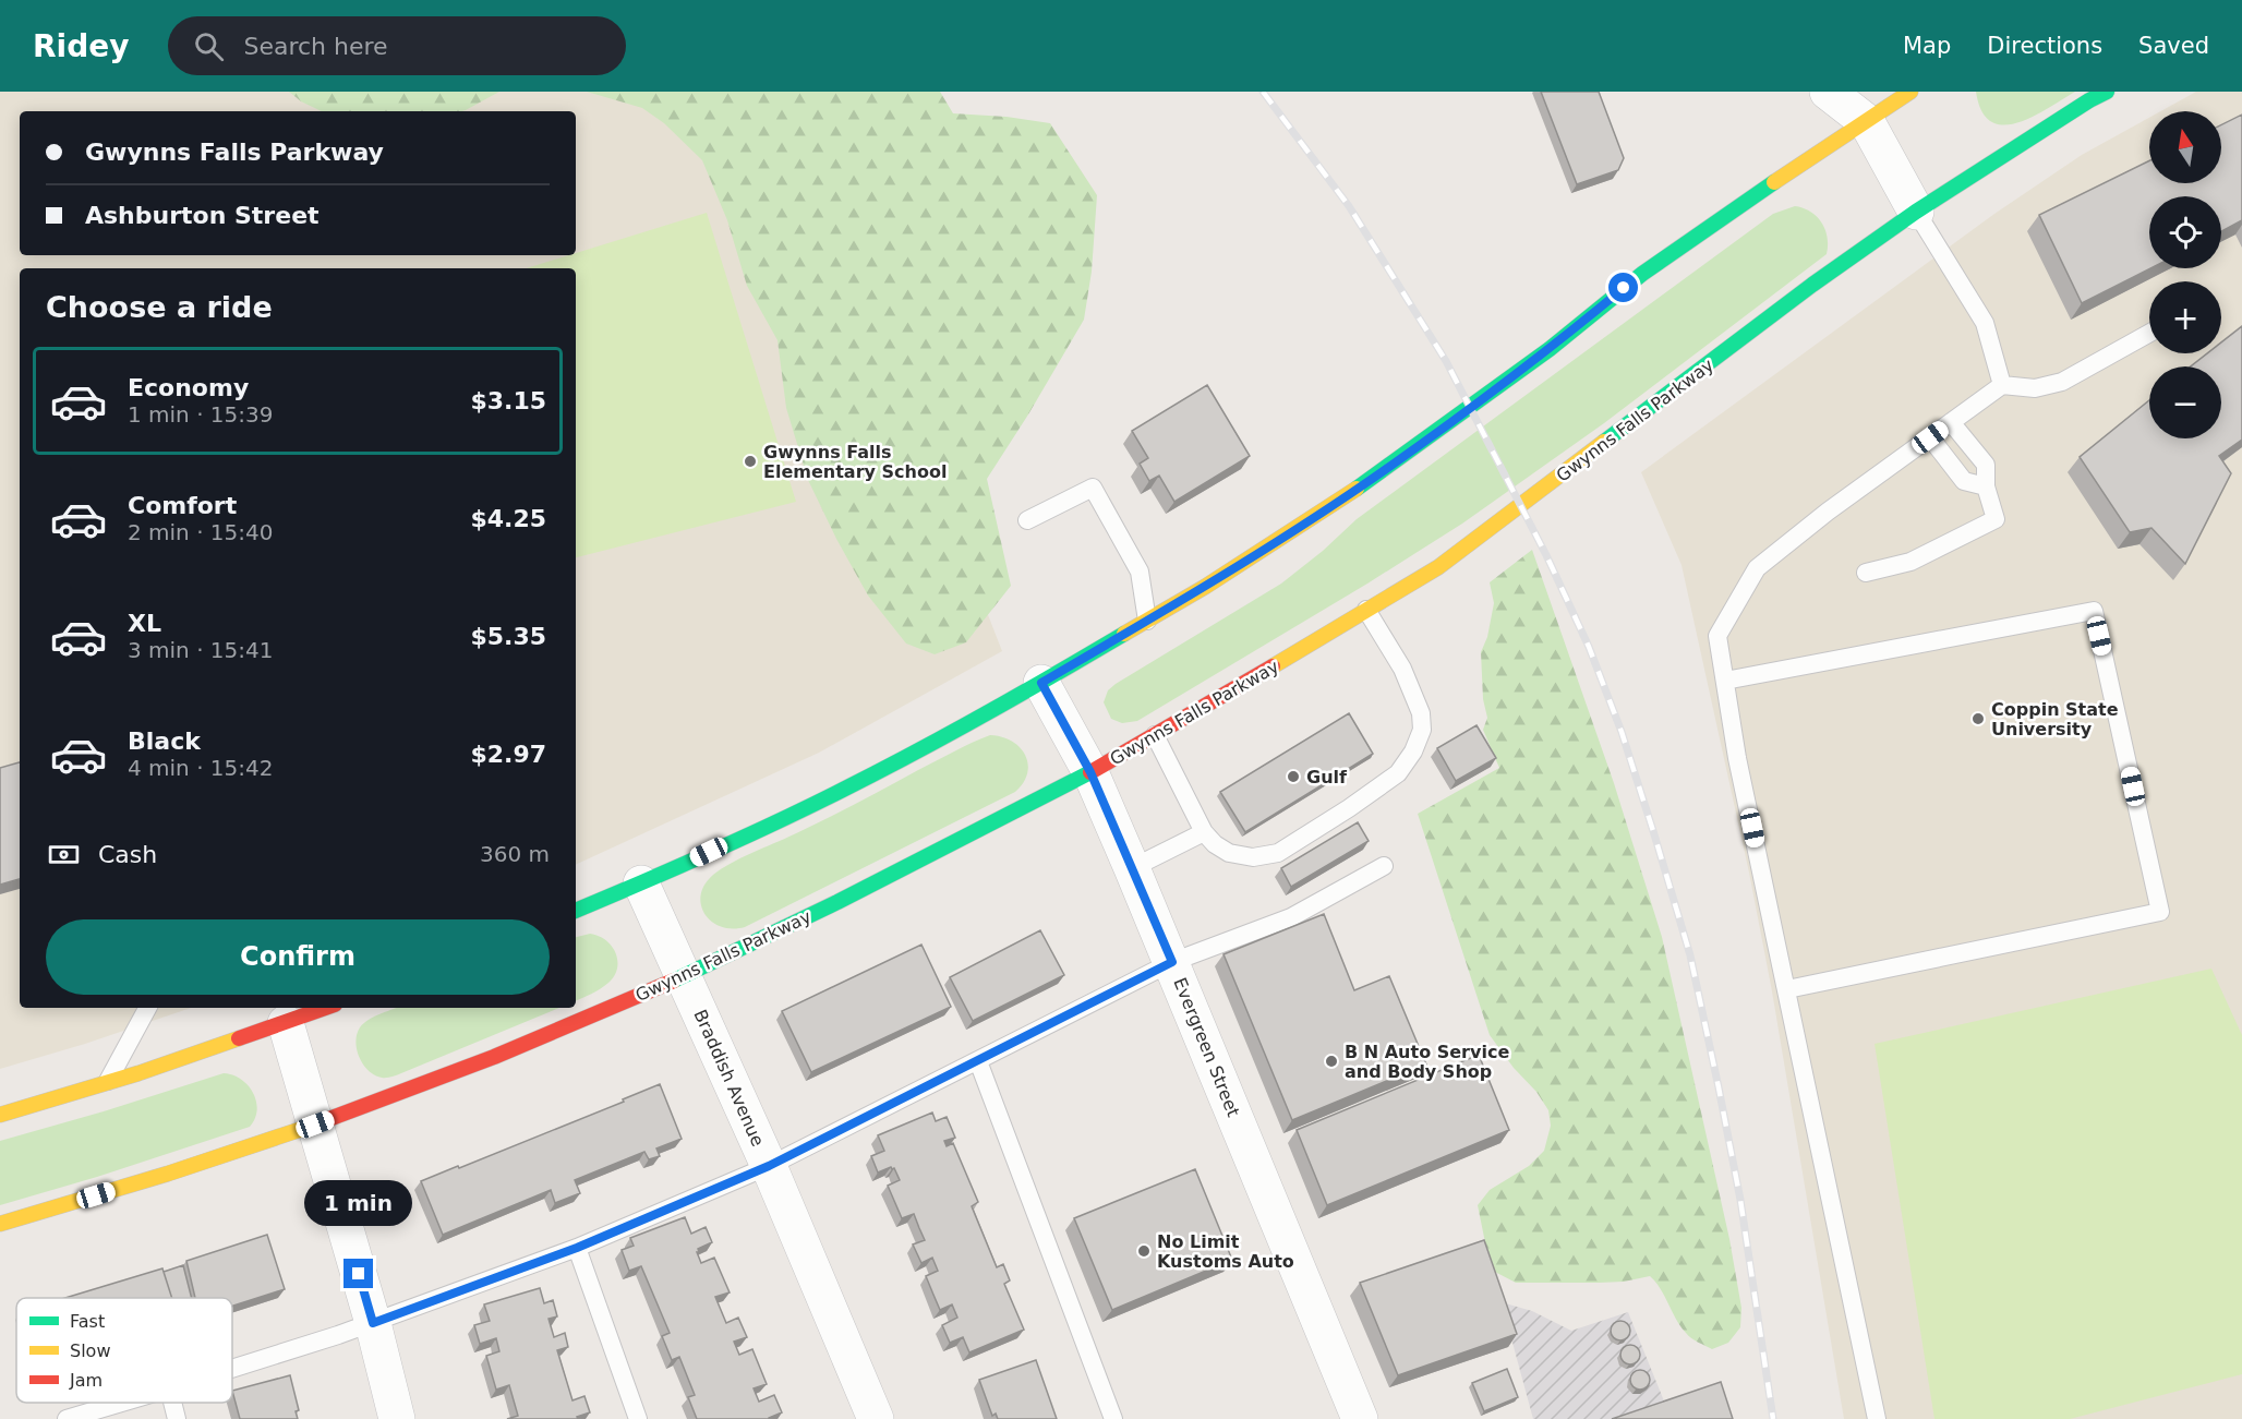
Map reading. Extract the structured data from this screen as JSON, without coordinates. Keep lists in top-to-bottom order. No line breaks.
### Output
{"streets":{"main road":["Gwynns Falls Parkway"],"street":["Evergreen Street","Braddish Avenue"]},"crossings":[["Gwynns Falls Parkway","Evergreen Street"],["Gwynns Falls Parkway","Braddish Avenue"]],"places":["Gwynns Falls Elementary School","Coppin State University","Gulf","B N Auto Service and Body Shop","No Limit Kustoms Auto"],"legend":["Fast","Slow","Jam"],"north":"top","page":{"header":"Ridey","search":"Search here","nav":["Map","Directions","Saved"],"map_buttons":["+","−"],"banner":["Gwynns Falls Parkway","Ashburton Street"],"heading":"Choose a ride","list":[{"name":"Economy","note":"1 min · 15:39","value":"$3.15"},{"name":"Comfort","note":"2 min · 15:40","value":"$4.25"},{"name":"XL","note":"3 min · 15:41","value":"$5.35"},{"name":"Black","note":"4 min · 15:42","value":"$2.97"}],"pay":["Cash","360 m"],"buttons":"Confirm","bubble":"1 min"}}
